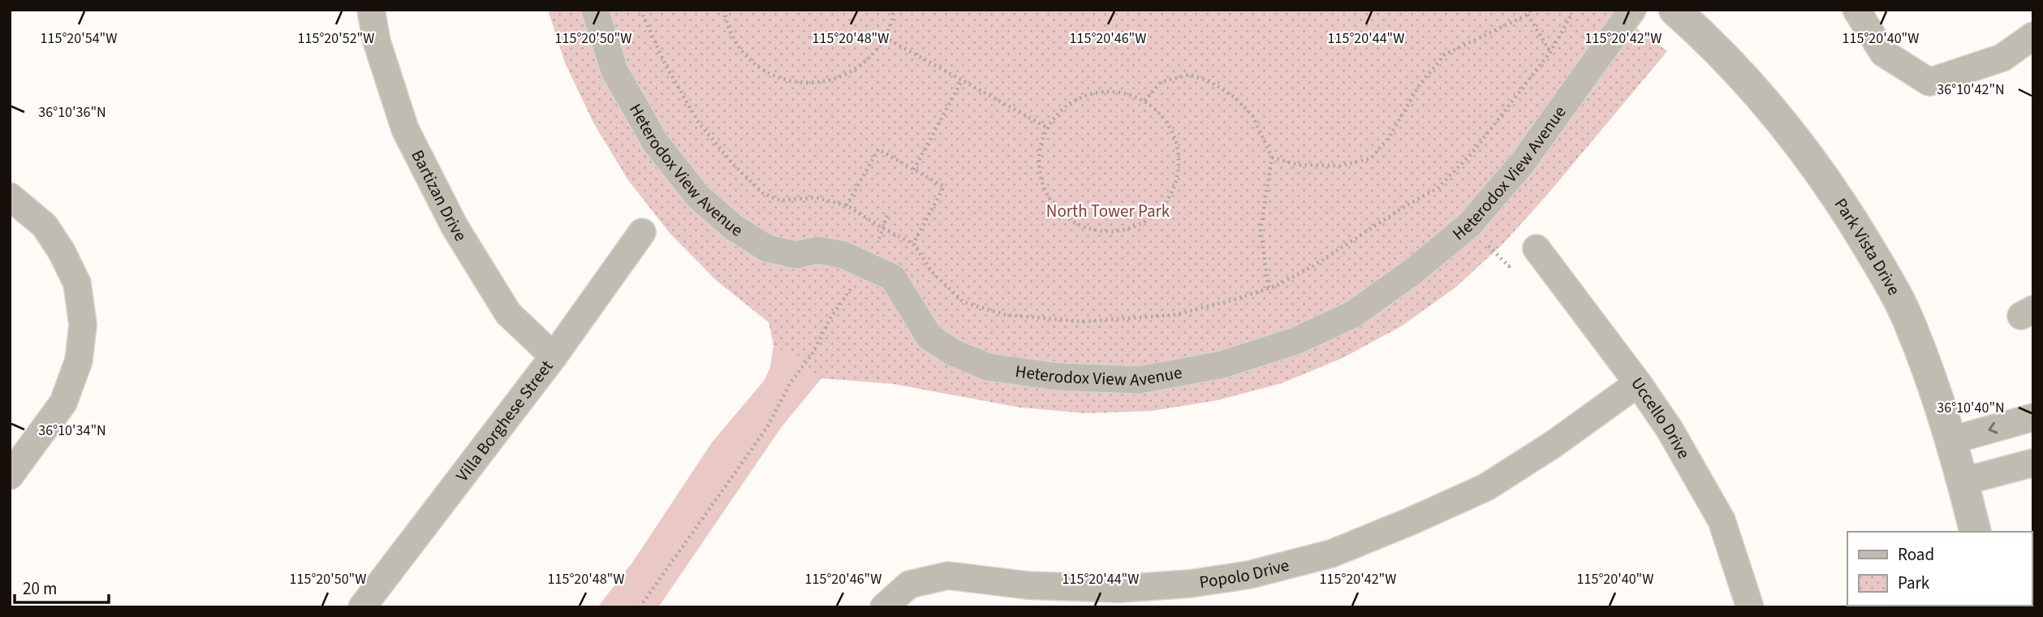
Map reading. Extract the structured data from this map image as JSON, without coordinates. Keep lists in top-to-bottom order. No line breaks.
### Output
{"streets":{"street":["Heterodox View Avenue","Bartizan Drive","Park Vista Drive","Uccello Drive","Villa Borghese Street","Popolo Drive"]},"crossings":[["Bartizan Drive","Villa Borghese Street"],["Uccello Drive","Popolo Drive"]],"parks":["North Tower Park"],"legend":["Road","Park"],"scale_bar":"20 m","coordinates":["115°20'54\"W","115°20'52\"W","115°20'50\"W","115°20'48\"W","115°20'46\"W","115°20'44\"W","115°20'42\"W","115°20'40\"W","36°10'42\"N","36°10'36\"N","36°10'40\"N","36°10'34\"N"]}
